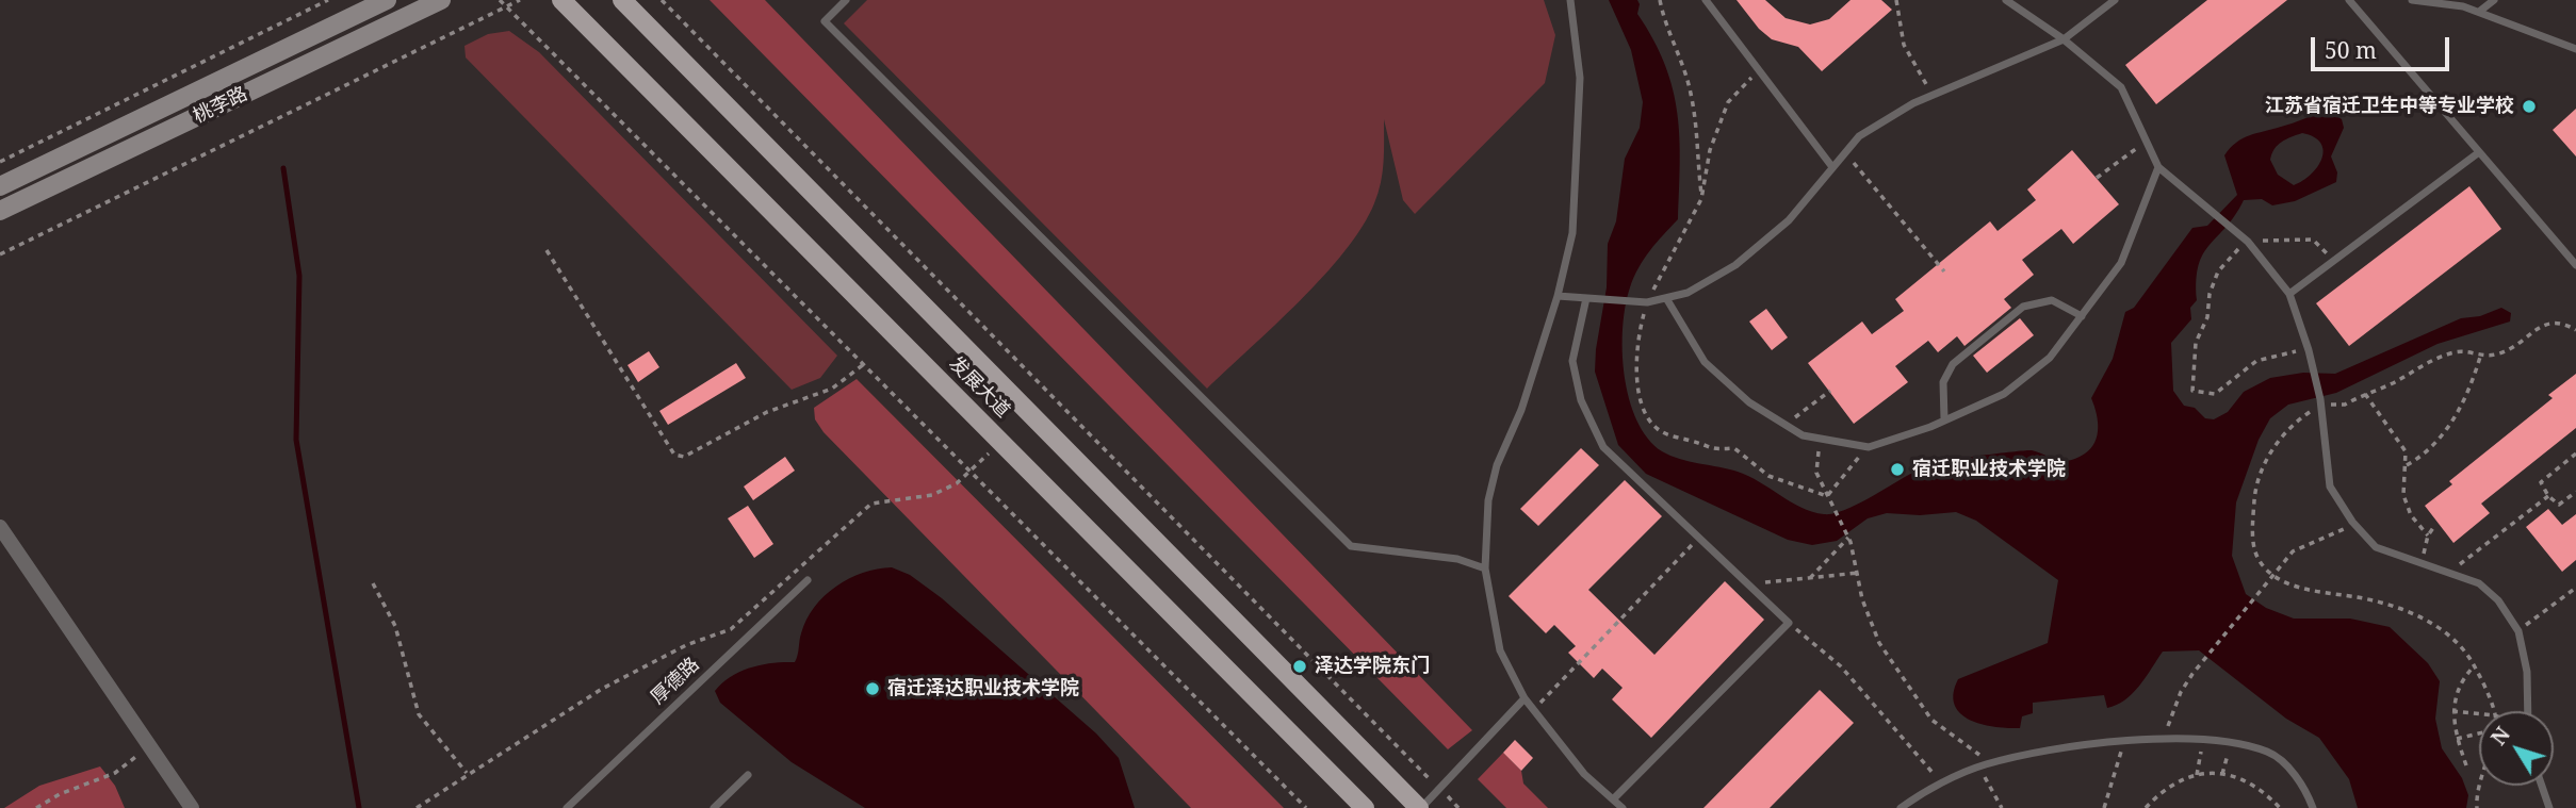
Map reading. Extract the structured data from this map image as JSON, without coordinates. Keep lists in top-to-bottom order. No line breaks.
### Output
{"streets":{"main road":["桃李路","发展大道"],"lane":["厚德路"]},"places":["江苏省宿迁卫生中等专业学校","宿迁职业技术学院","泽达学院东门","宿迁泽达职业技术学院"],"scale_bar":"50 m","north":"top left"}
